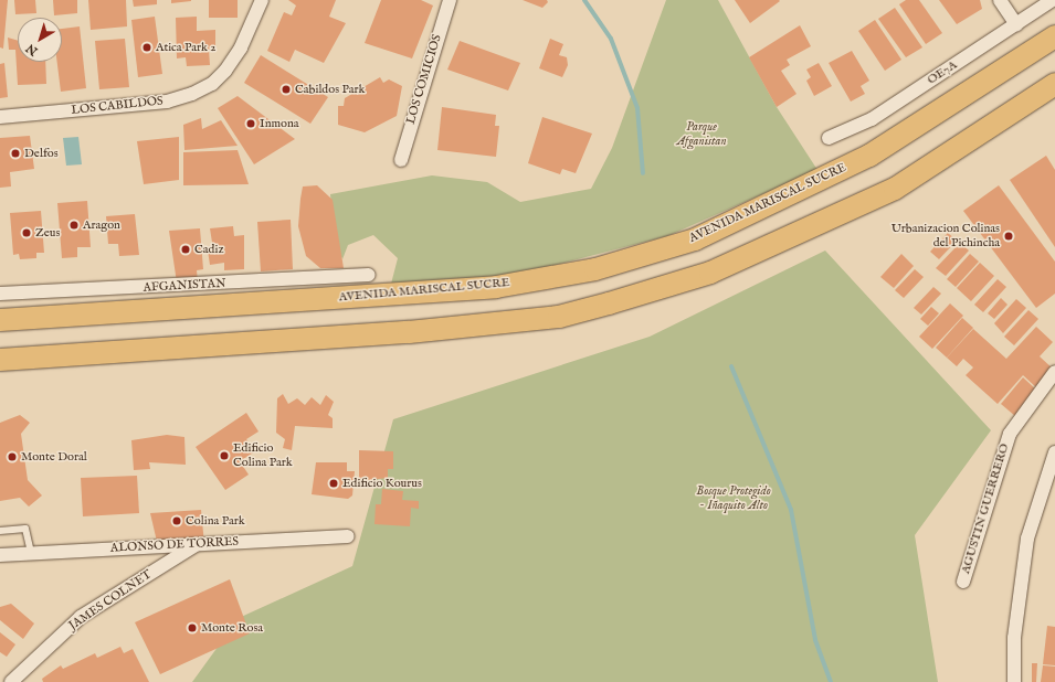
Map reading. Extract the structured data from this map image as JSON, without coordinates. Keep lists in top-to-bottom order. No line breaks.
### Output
{"streets":{"main road":["AVENIDA MARISCAL SUCRE"],"street":["OE7A","LOS COMICIOS","LOS CABILDOS","AFGANISTAN","AGUSTIN GUERRERO","ALONSO DE TORRES","JAMES COLNET"]},"crossings":[["ALONSO DE TORRES","JAMES COLNET"]],"parks":["Parque Afganistan","Bosque Protegido - Iñaquito Alto"],"places":["Atica Park 2","Cabildos Park","Inmona","Delfos","Aragon","Zeus","Urbanizacion Colinas del Pichincha","Cadiz","Edificio Colina Park","Monte Doral","Edificio Kourus","Colina Park","Monte Rosa"],"north":"bottom left"}
